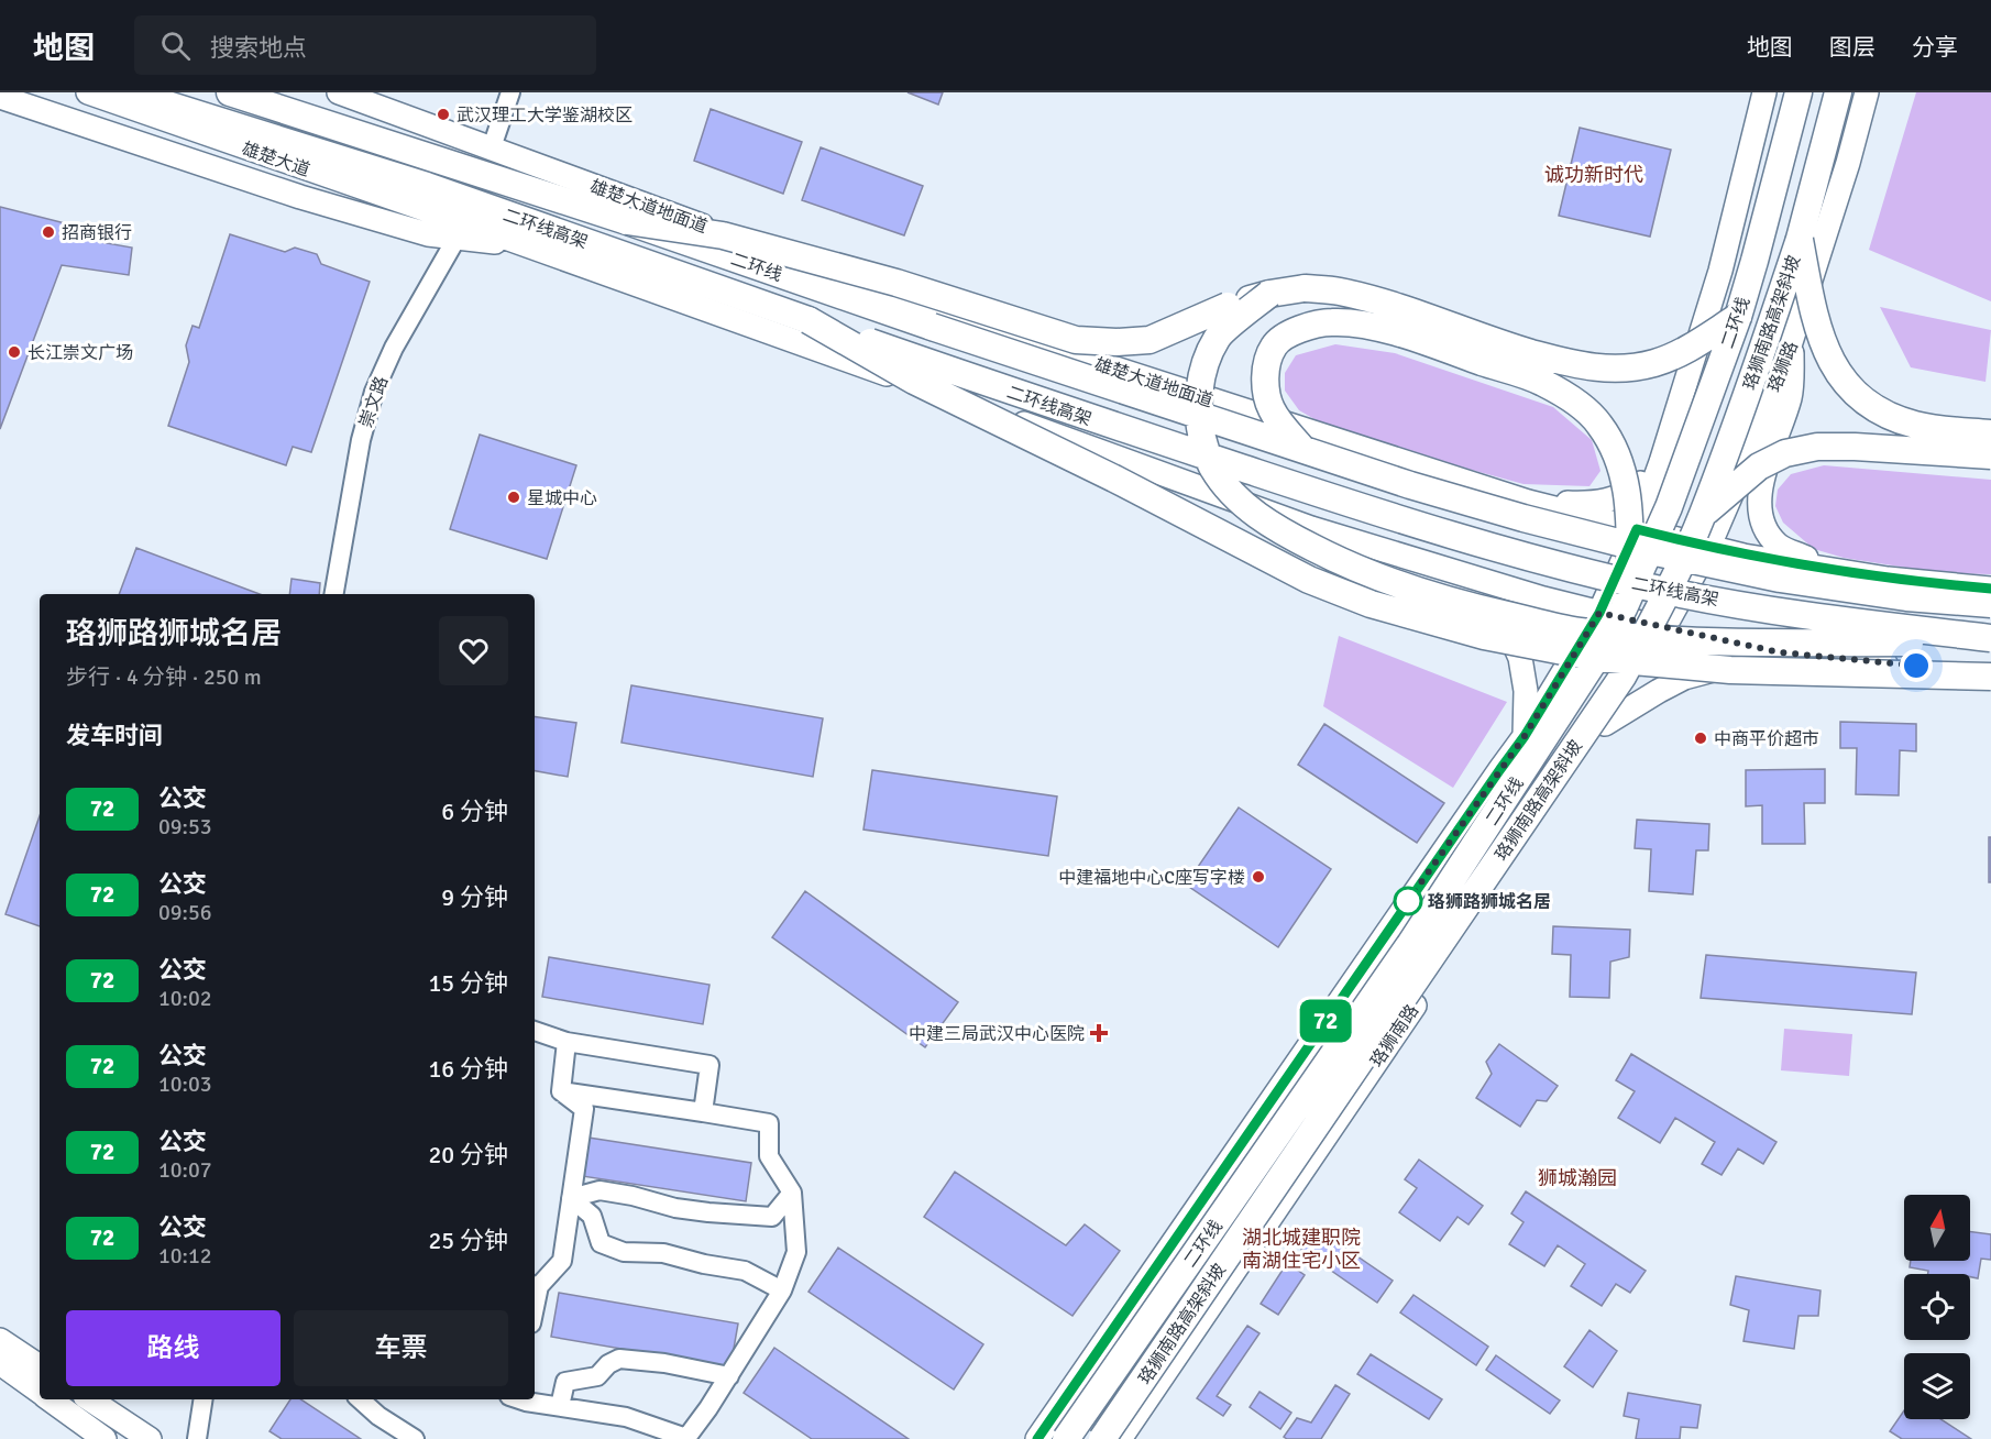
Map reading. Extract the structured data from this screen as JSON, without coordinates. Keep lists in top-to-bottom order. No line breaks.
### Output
{"streets":{"highway":["二环线高架","二环线","珞狮南路高架斜坡"],"main road":["雄楚大道","雄楚大道地面道","珞狮路","珞狮南路"],"street":["崇文路"]},"crossings":[["雄楚大道","崇文路"],["雄楚大道地面道","珞狮路"],["珞狮路","珞狮南路"]],"districts":["诚功新时代","狮城瀚园","湖北城建职院 南湖住宅小区"],"places":{"other":["武汉理工大学鉴湖校区","招商银行","长江崇文广场","星城中心","中商平价超市","中建福地中心C座写字楼","珞狮路狮城名居"],"health":["中建三局武汉中心医院"]},"lines":["bus line 72"],"north":"top","page":{"header":"地图","search":"搜索地点","nav":["地图","图层","分享"],"on_map":"72","heading":[["珞狮路狮城名居","步行 · 4 分钟 · 250 m"],"发车时间"],"list":[{"mark":"72","name":"公交","note":"09:53","value":"6 分钟"},{"mark":"72","name":"公交","note":"09:56","value":"9 分钟"},{"mark":"72","name":"公交","note":"10:02","value":"15 分钟"},{"mark":"72","name":"公交","note":"10:03","value":"16 分钟"},{"mark":"72","name":"公交","note":"10:07","value":"20 分钟"},{"mark":"72","name":"公交","note":"10:12","value":"25 分钟"}],"buttons":["路线","车票"]}}
